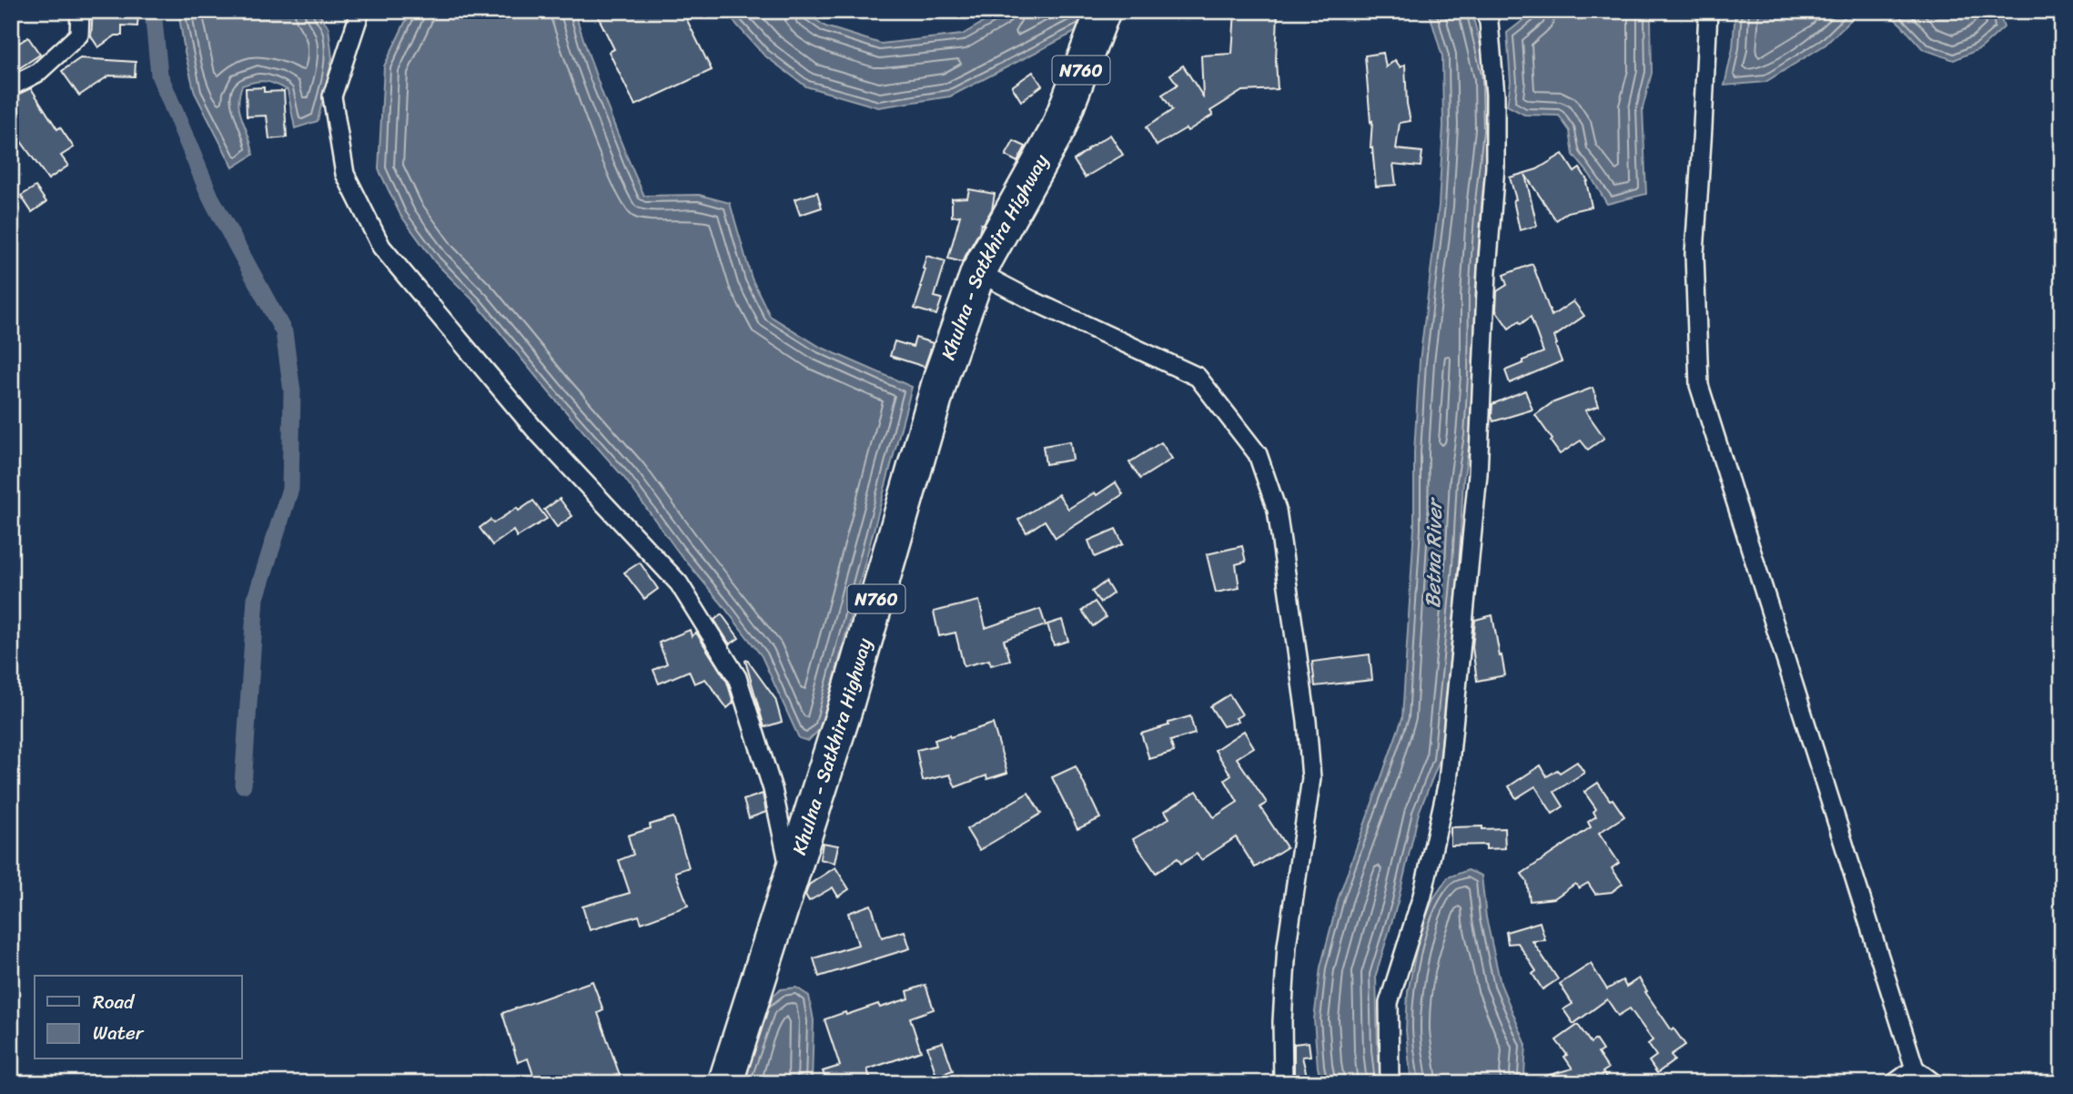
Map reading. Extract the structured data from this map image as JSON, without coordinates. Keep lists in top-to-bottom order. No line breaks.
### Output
{"streets":{"highway":["N760","Khulna - Satkhira Highway"]},"water":["Betna River"],"legend":["Road","Water"]}
